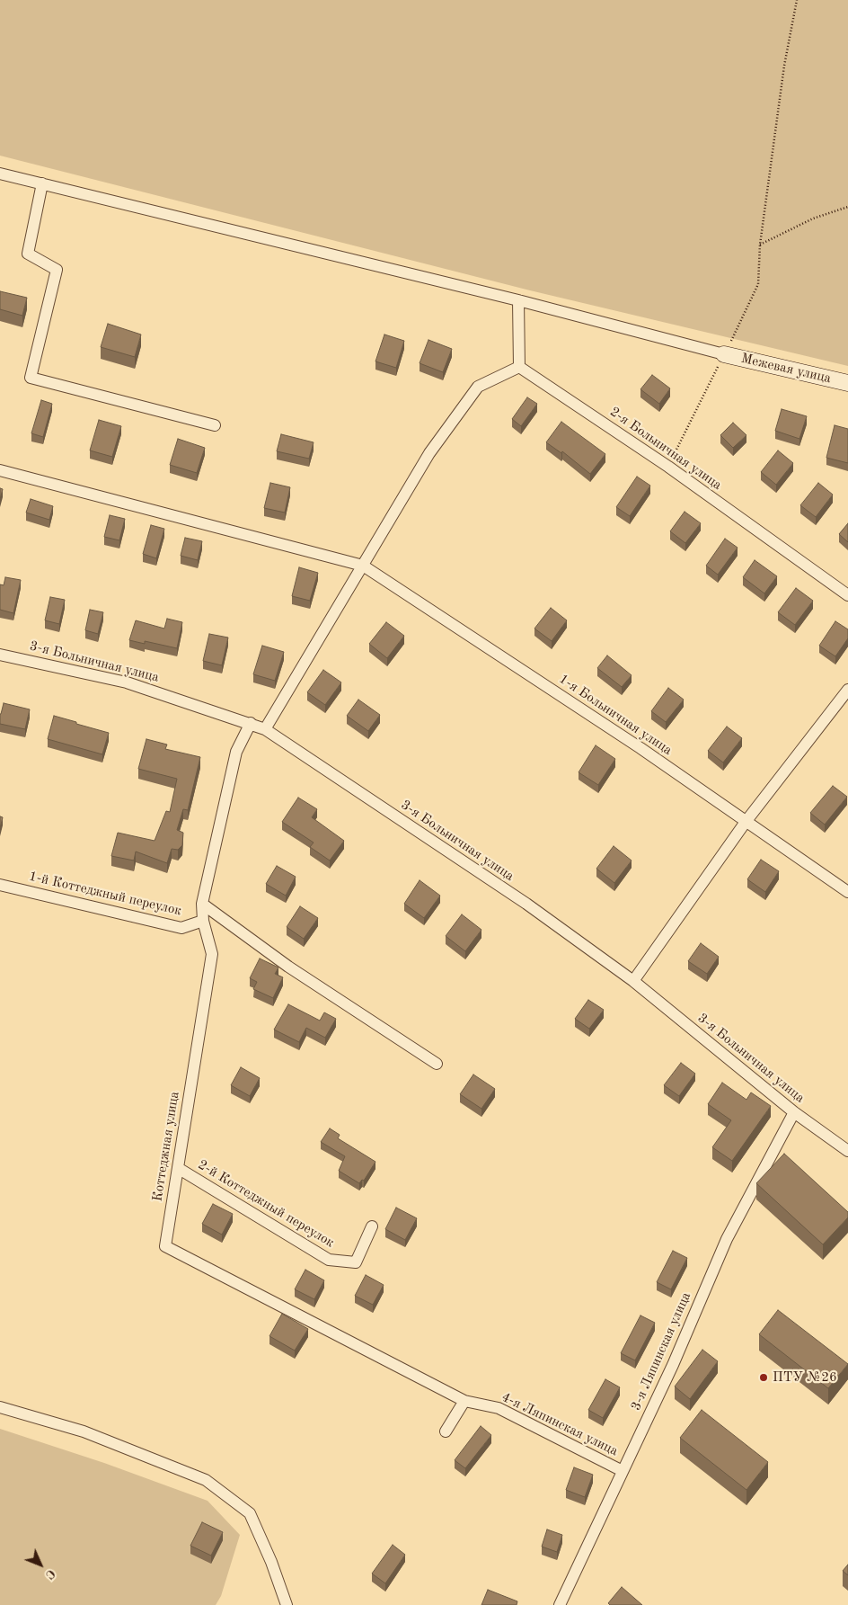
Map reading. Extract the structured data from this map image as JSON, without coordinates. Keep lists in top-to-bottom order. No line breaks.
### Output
{"streets":{"street":["Межевая улица","2-я Больничная улица","3-я Больничная улица","1-я Больничная улица","1-й Коттеджный переулок","Коттеджная улица","2-й Коттеджный переулок","3-я Ляпинская улица","4-я Ляпинская улица"]},"crossings":[["3-я Больничная улица","Коттеджная улица"],["3-я Больничная улица","3-я Ляпинская улица"],["1-й Коттеджный переулок","Коттеджная улица"],["Коттеджная улица","2-й Коттеджный переулок"],["Коттеджная улица","4-я Ляпинская улица"],["3-я Ляпинская улица","4-я Ляпинская улица"]],"places":["ПТУ №26"],"north":"bottom right"}
